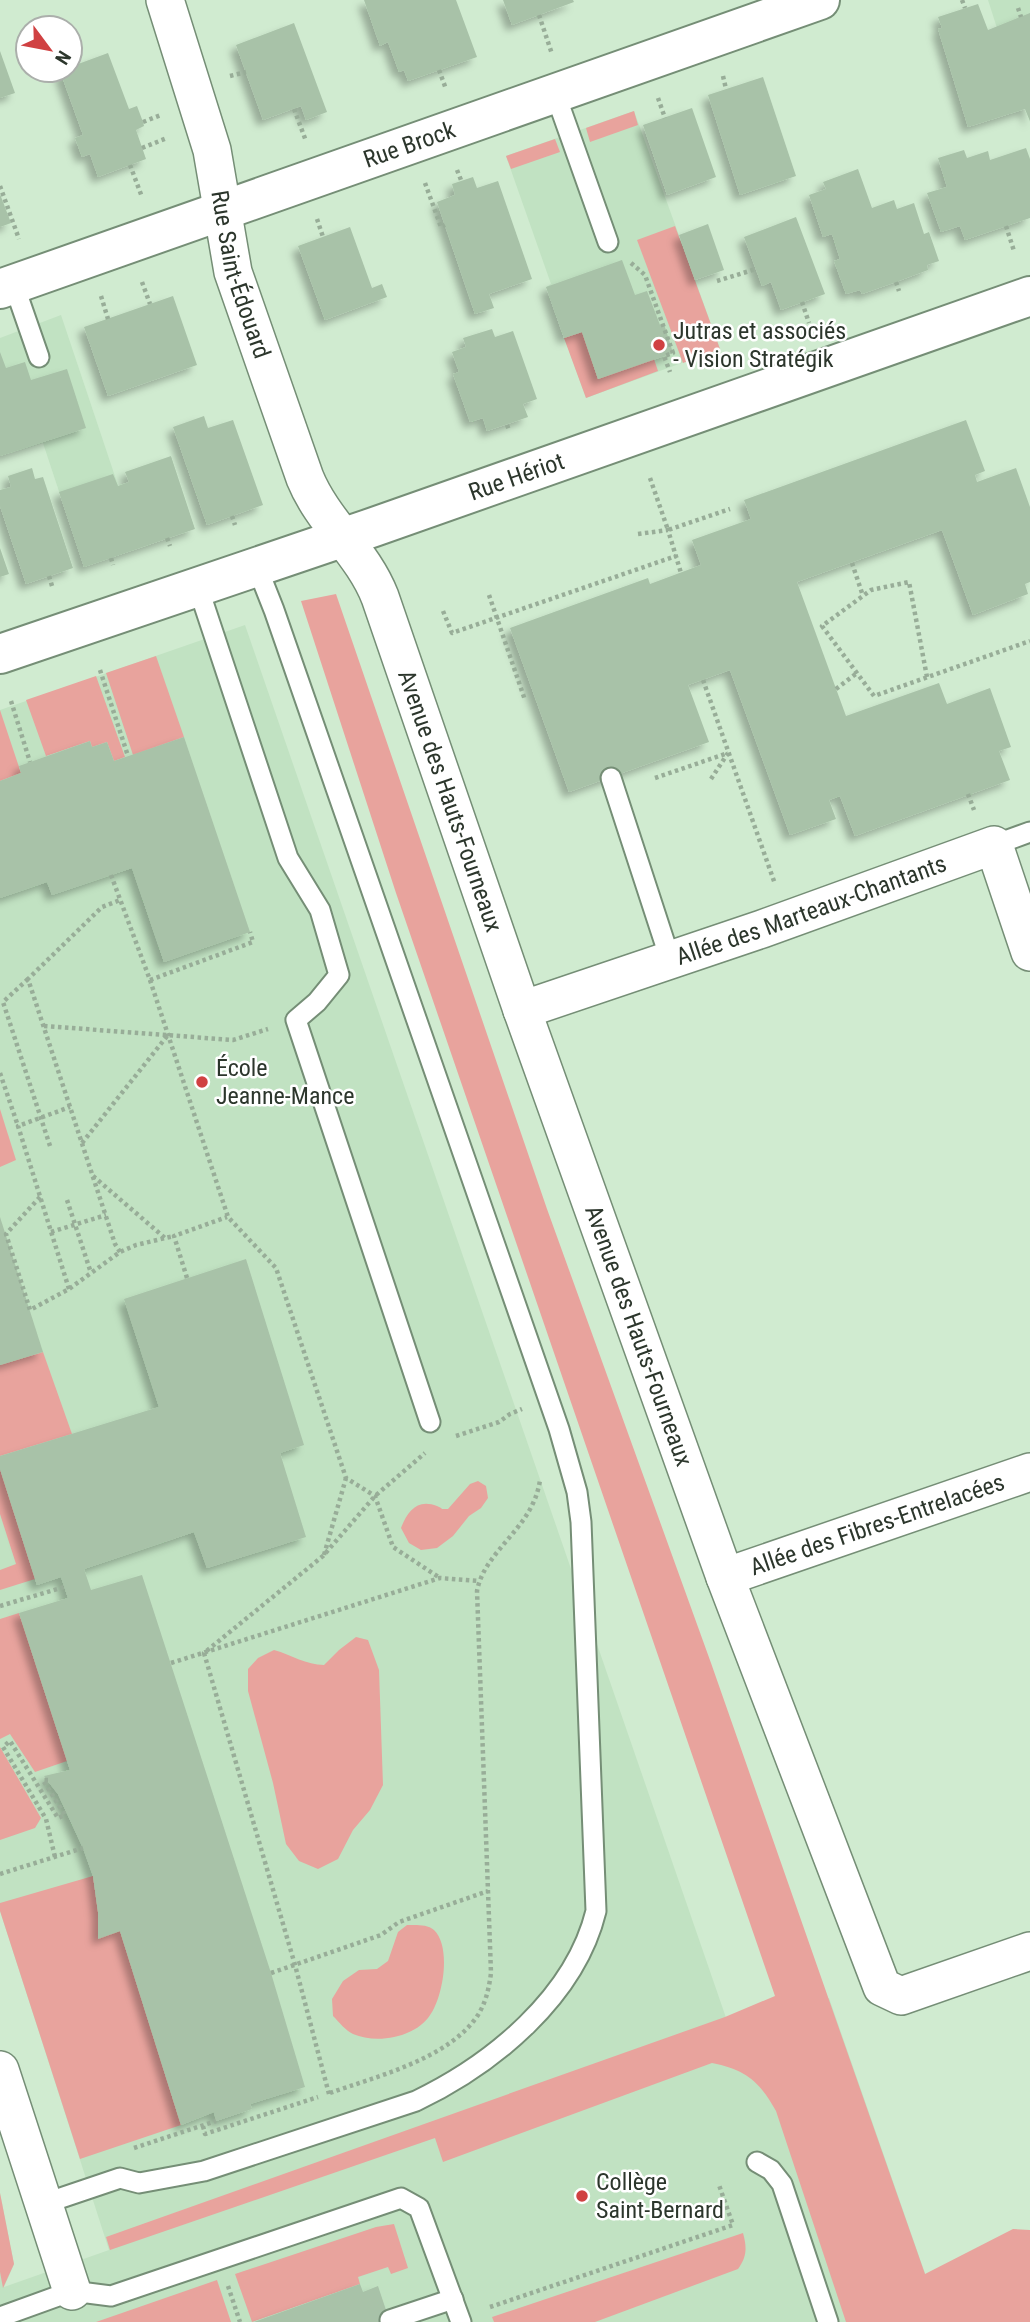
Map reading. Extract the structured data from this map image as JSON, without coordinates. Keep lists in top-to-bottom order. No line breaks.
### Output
{"streets":{"street":["Rue Brock","Rue Saint-Édouard","Rue Hériot","Avenue des Hauts-Fourneaux","Allée des Marteaux-Chantants","Allée des Fibres-Entrelacées"]},"crossings":[["Rue Brock","Rue Saint-Édouard"],["Rue Saint-Édouard","Rue Hériot"],["Rue Saint-Édouard","Avenue des Hauts-Fourneaux"],["Rue Hériot","Avenue des Hauts-Fourneaux"],["Avenue des Hauts-Fourneaux","Allée des Marteaux-Chantants"],["Avenue des Hauts-Fourneaux","Allée des Fibres-Entrelacées"]],"places":["Jutras et associés - Vision Stratégik","École Jeanne-Mance","Collège Saint-Bernard"],"north":"bottom right"}
